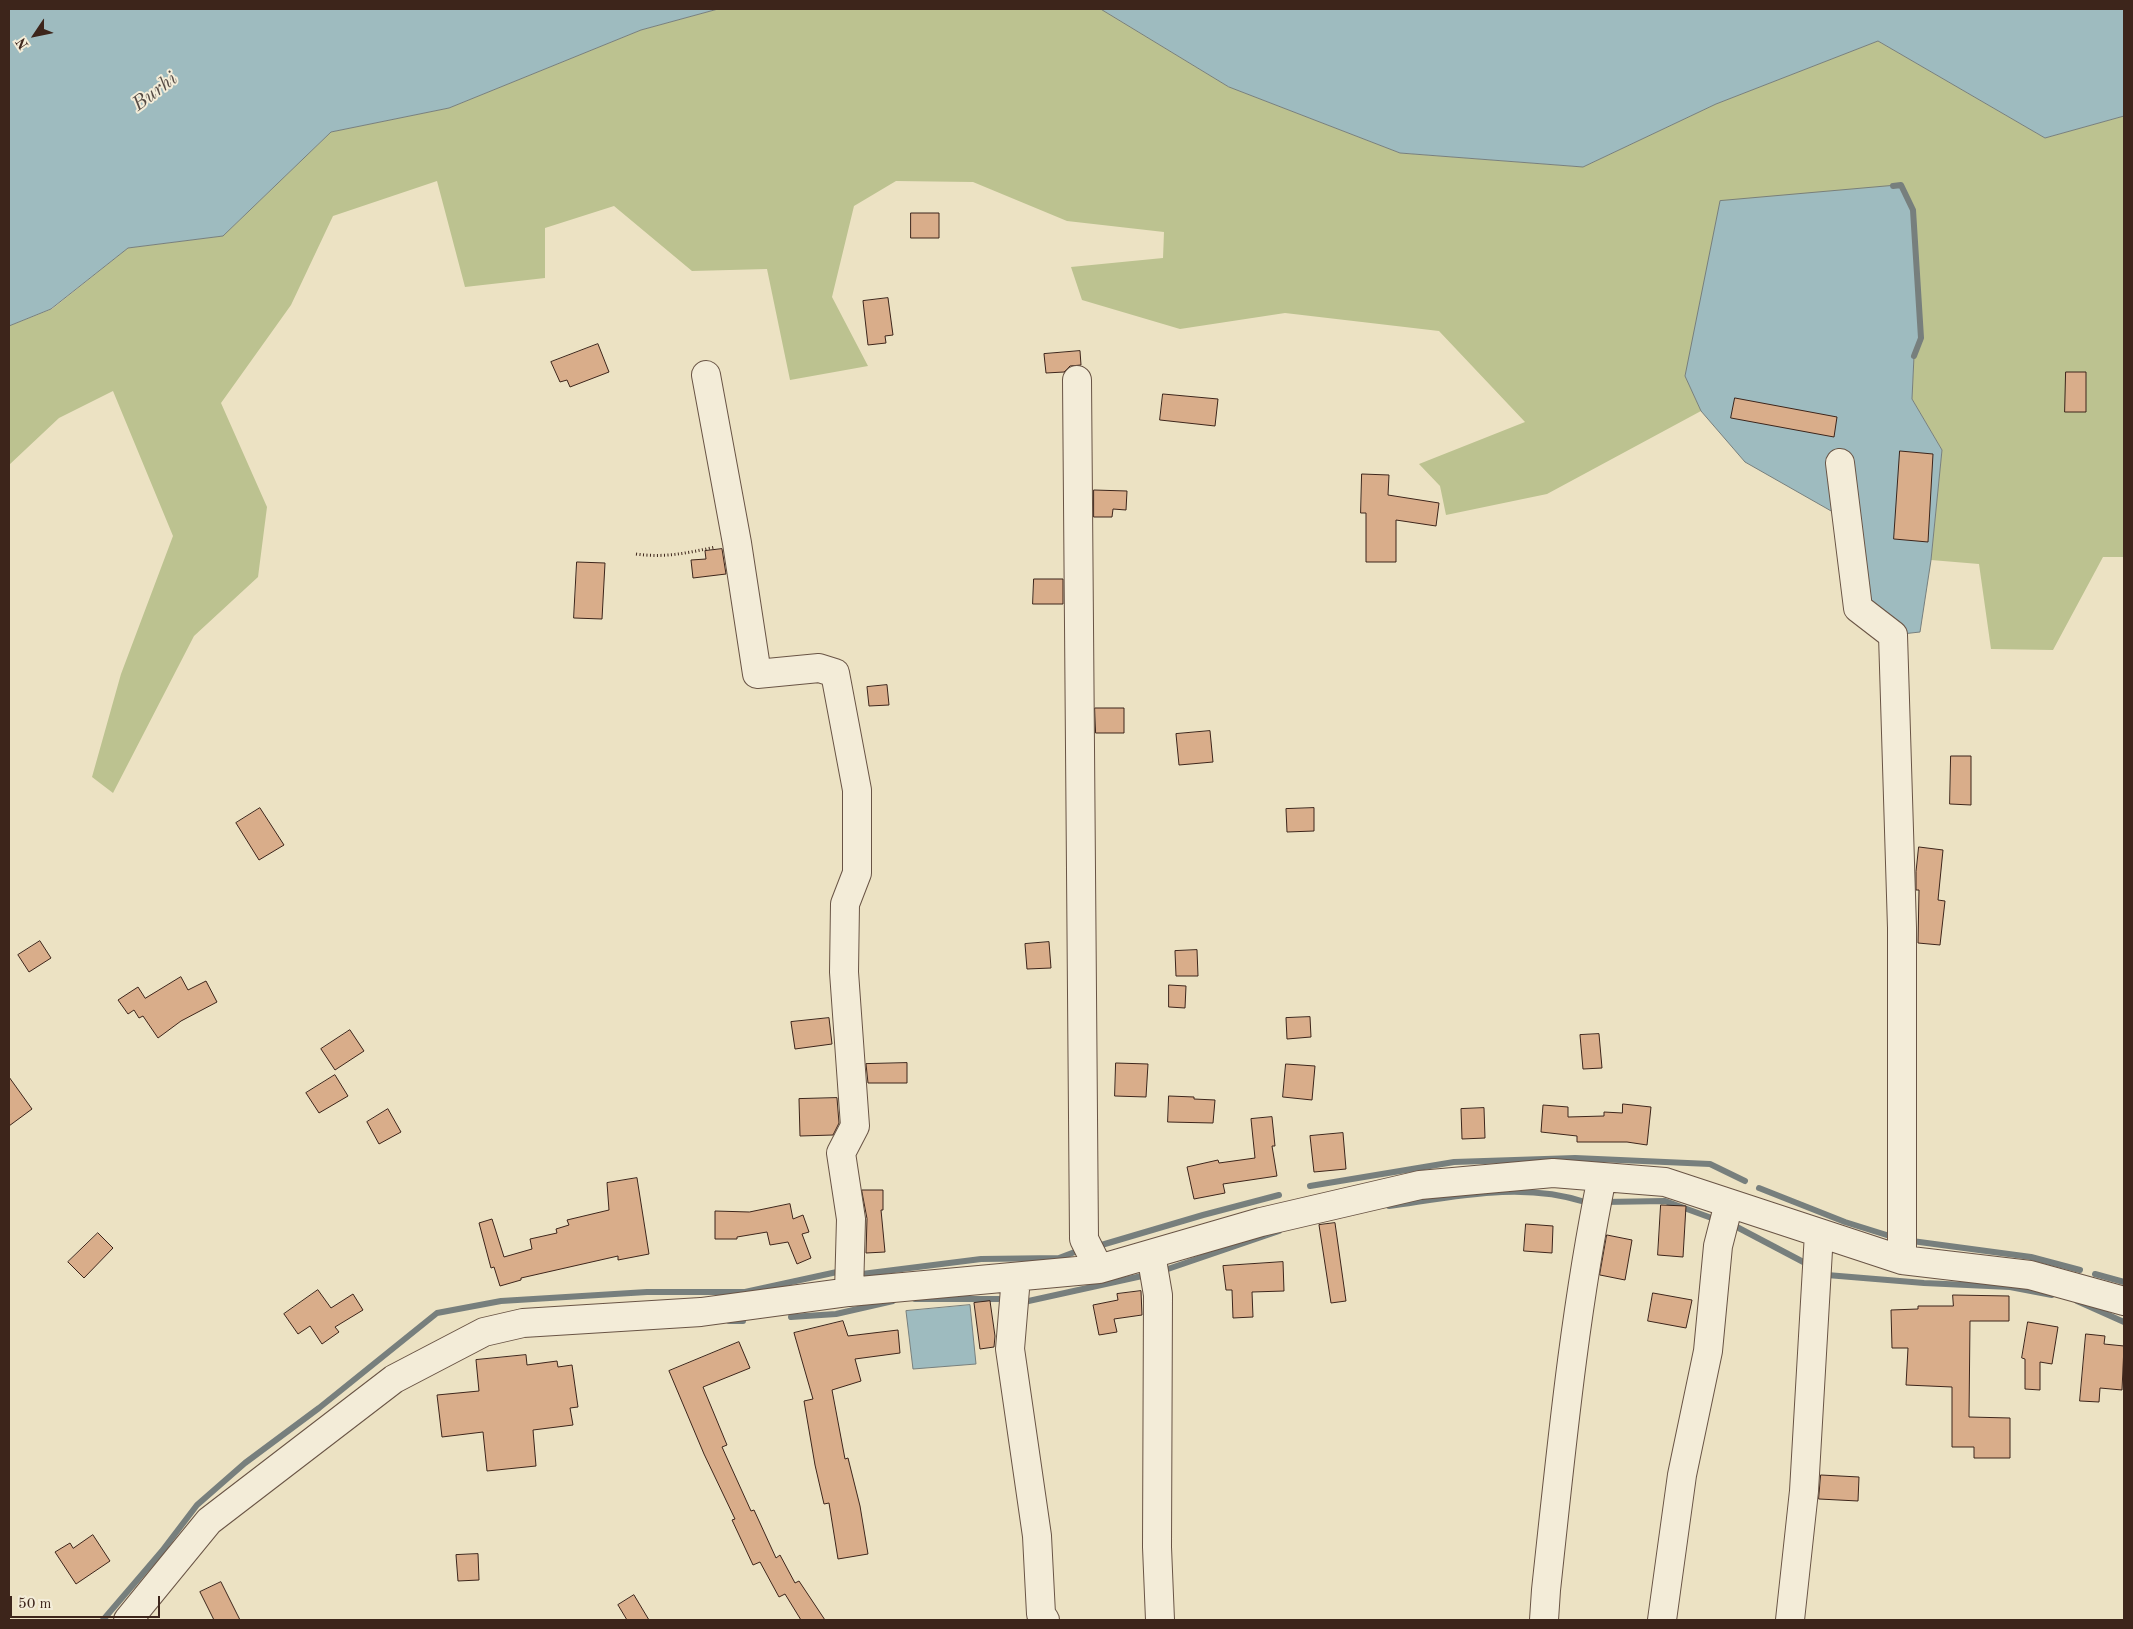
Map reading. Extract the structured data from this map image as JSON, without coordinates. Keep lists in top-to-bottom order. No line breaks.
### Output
{"water":["Burhi"],"scale_bar":"50 m","north":"bottom left"}
